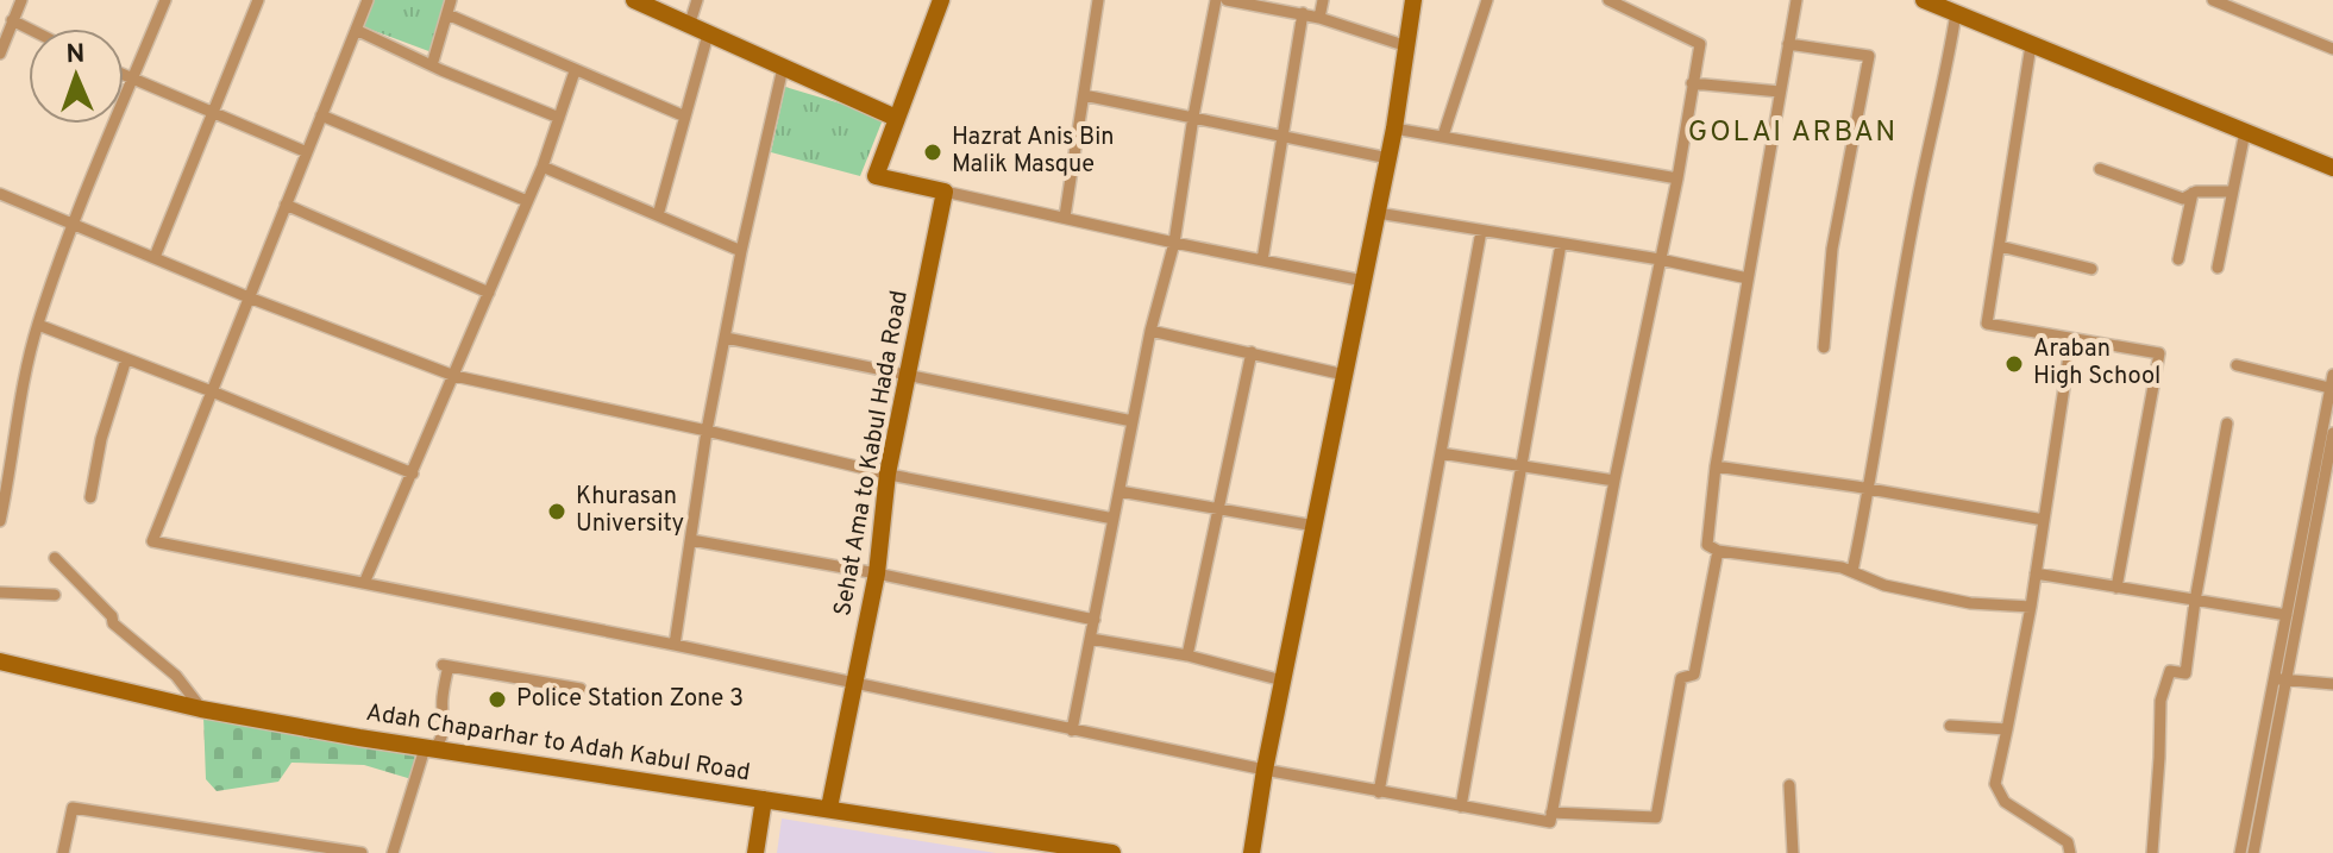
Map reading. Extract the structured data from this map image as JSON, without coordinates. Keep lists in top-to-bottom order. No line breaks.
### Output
{"streets":{"main road":["Sehat Ama to Kabul Hada Road","Adah Chaparhar to Adah Kabul Road"]},"crossings":[["Sehat Ama to Kabul Hada Road","Adah Chaparhar to Adah Kabul Road"]],"districts":["GOLAI ARBAN"],"places":["Hazrat Anis Bin Malik Masque","Araban High School","Khurasan University","Police Station Zone 3"],"north":"top"}
